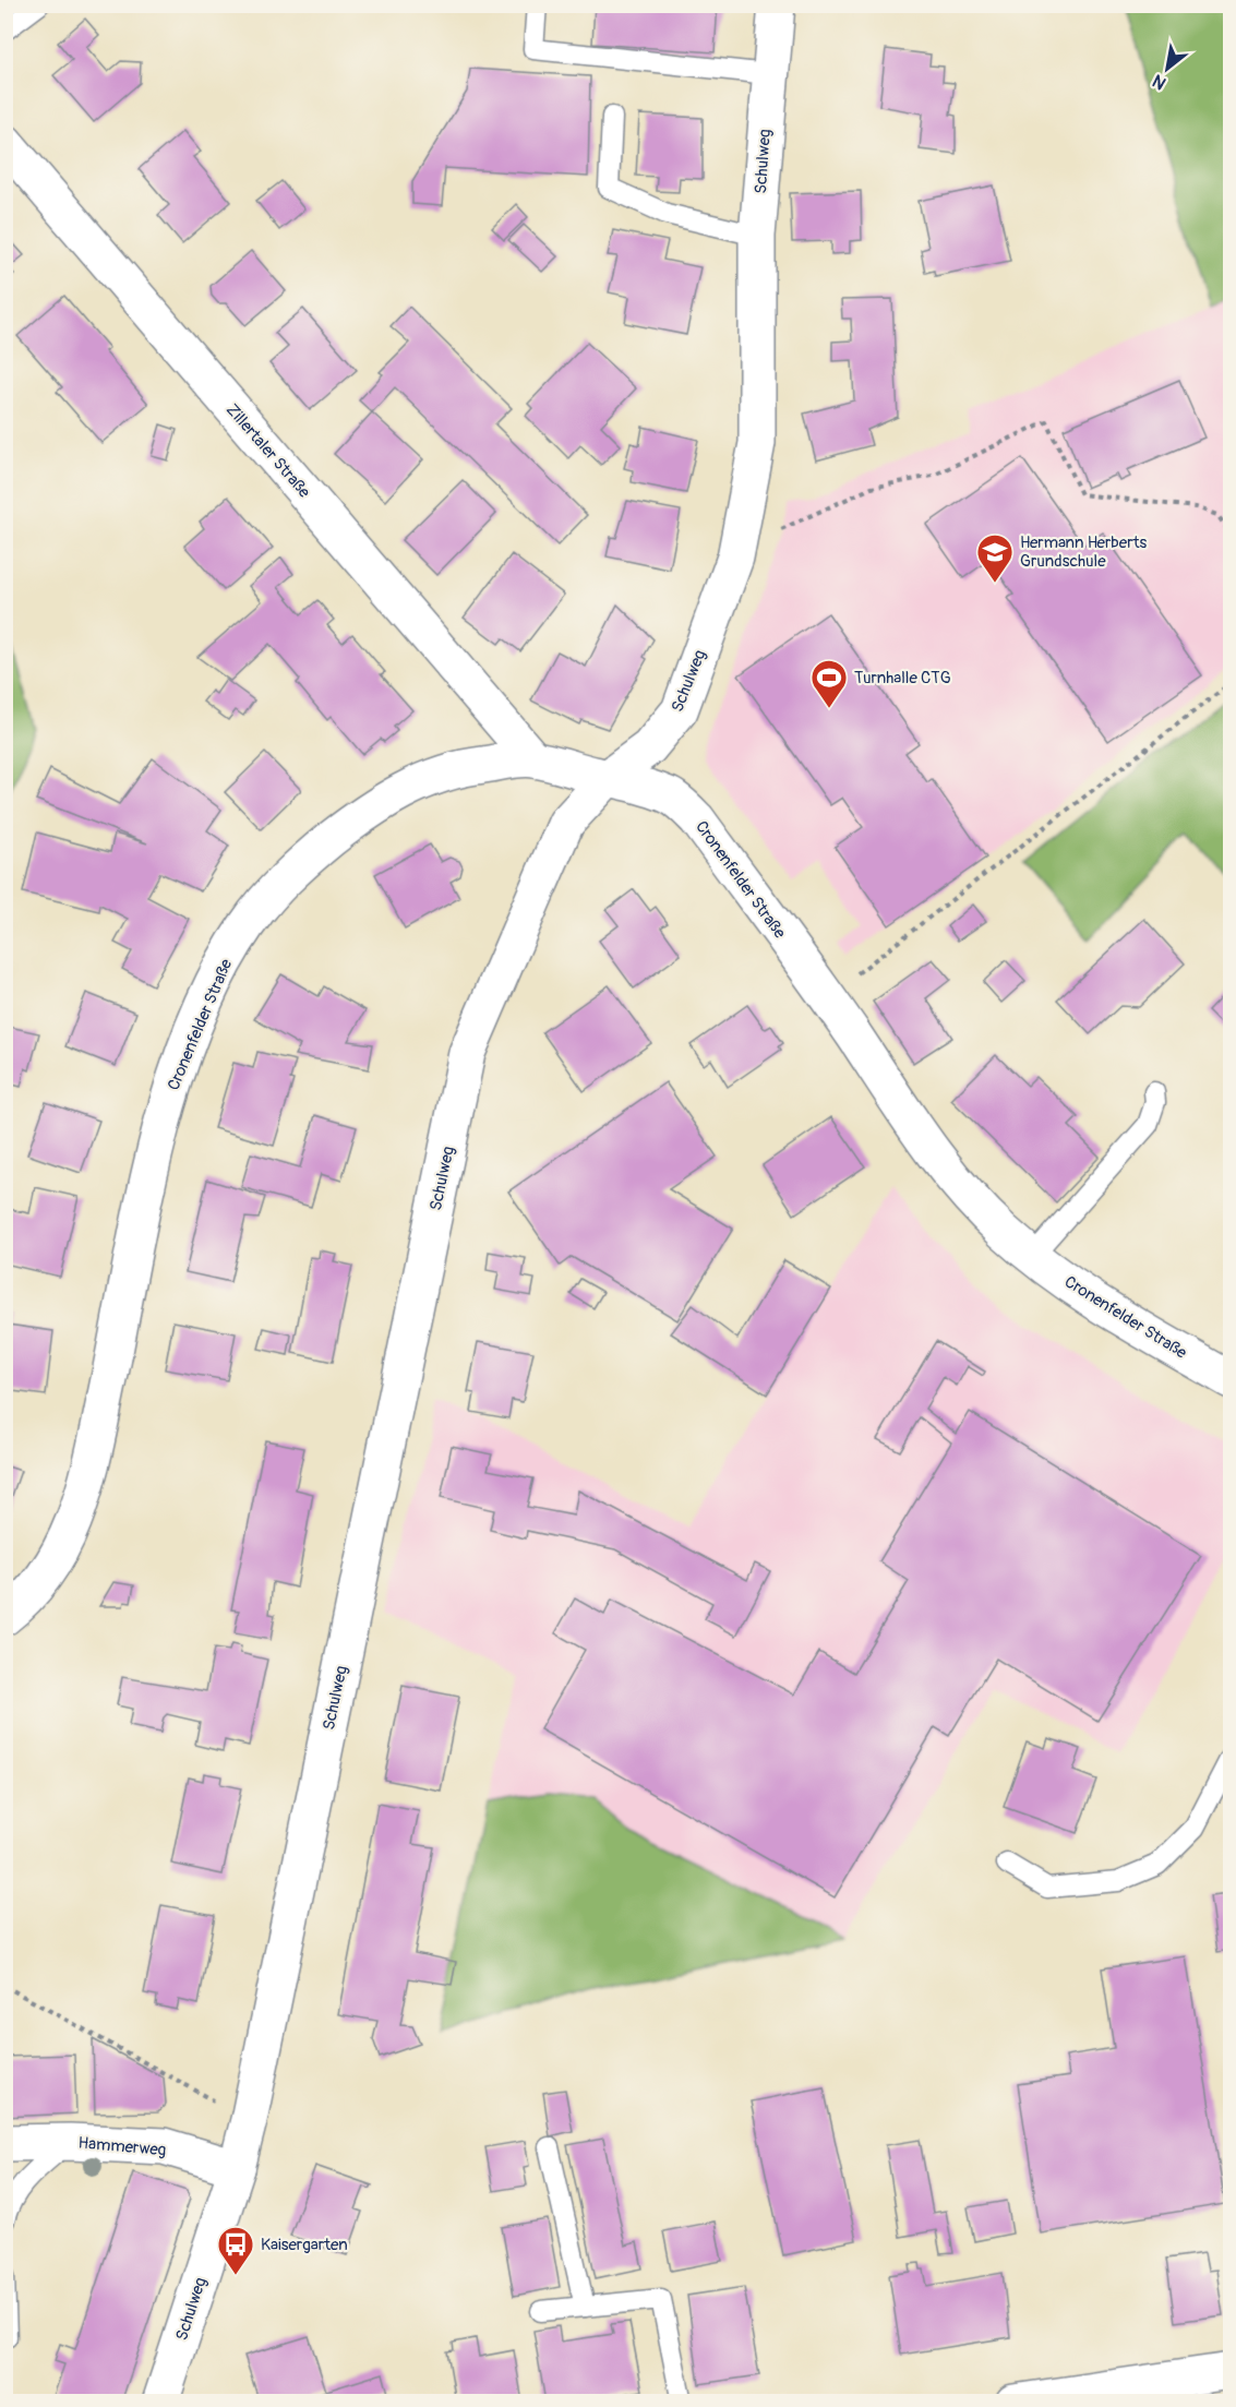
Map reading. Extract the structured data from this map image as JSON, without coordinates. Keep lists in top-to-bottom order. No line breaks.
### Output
{"streets":{"street":["Schulweg","Zillertaler Straße","Cronenfelder Straße","Hammerweg"]},"crossings":[["Schulweg","Cronenfelder Straße"],["Schulweg","Hammerweg"],["Zillertaler Straße","Cronenfelder Straße"]],"places":{"school or university":["Hermann Herberts Grundschule"],"sports":["Turnhalle CTG"],"bus stop":["Kaisergarten"]},"north":"bottom left"}
